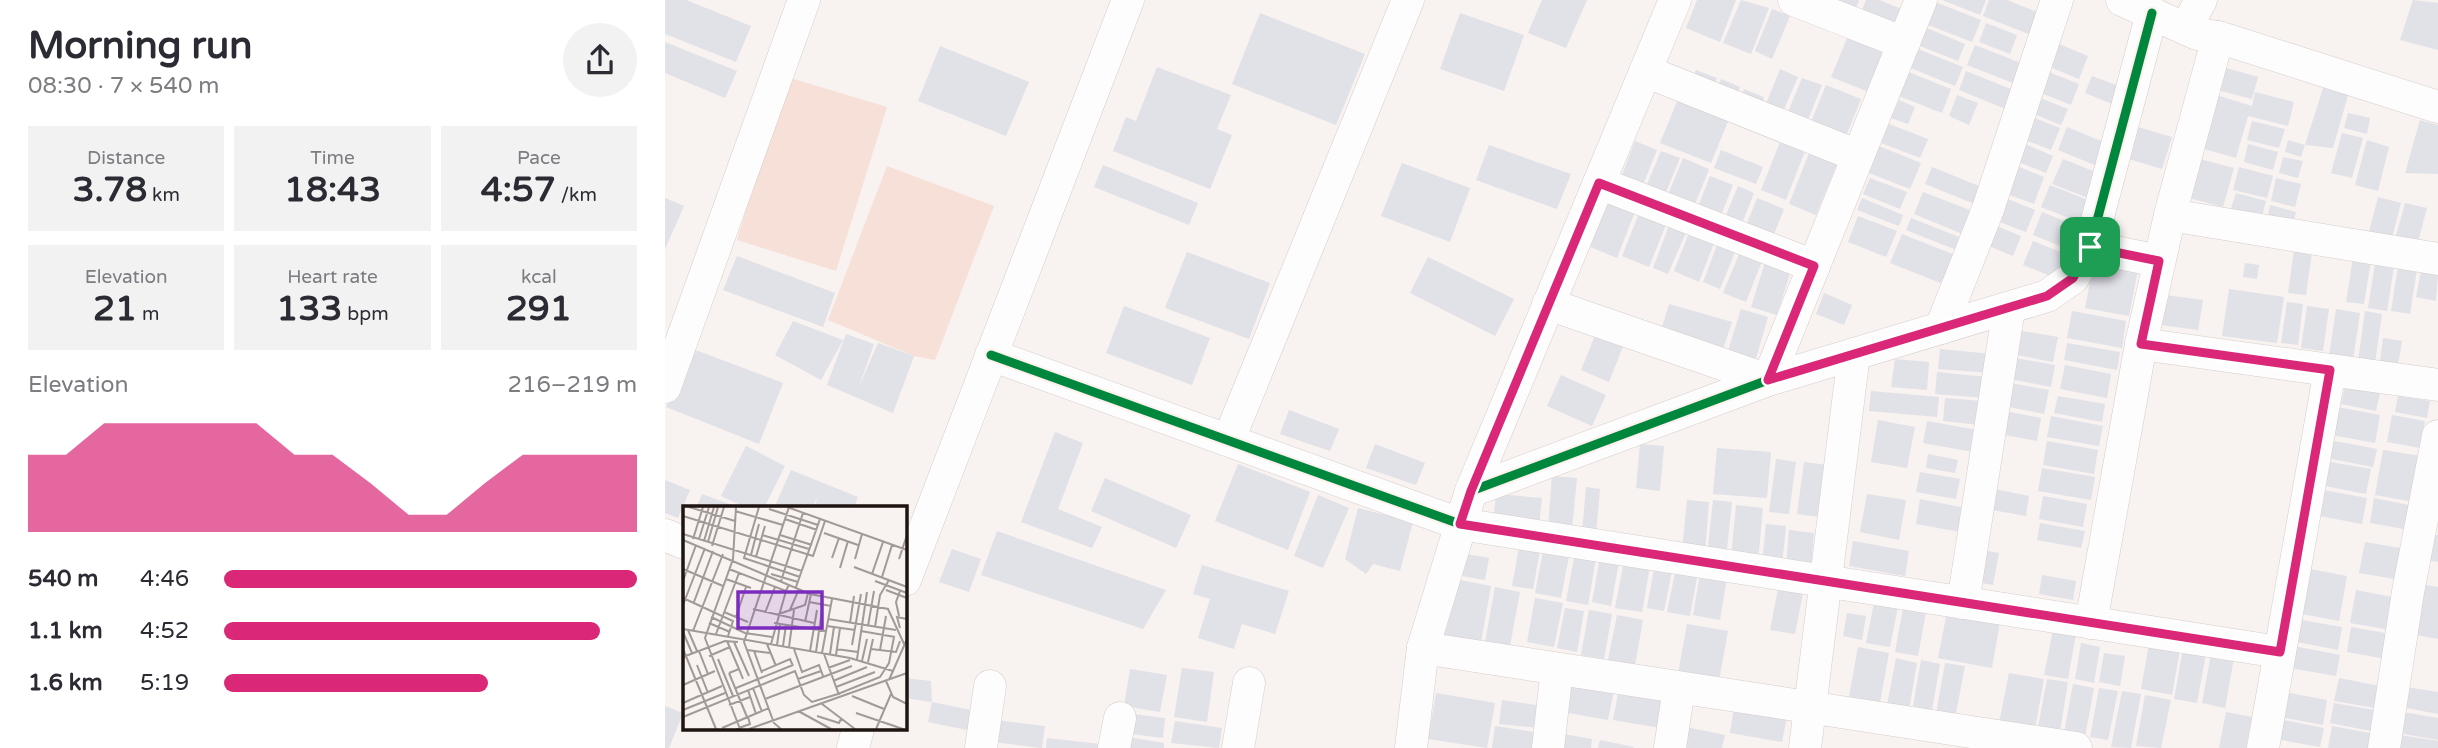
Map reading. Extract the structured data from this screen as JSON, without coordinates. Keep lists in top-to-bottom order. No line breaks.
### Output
{"page":{"heading":["Morning run","08:30 · 7 × 540 m"],"stats":[["Distance","3.78 km"],["Time","18:43"],["Pace","4:57 /km"],["Elevation","21 m"],["Heart rate","133 bpm"],["kcal","291"]],"chart":["Elevation","216–219 m"],"list":[{"name":"540 m","note":"4:46"},{"name":"1.1 km","note":"4:52"},{"name":"1.6 km","note":"5:19"}]}}
